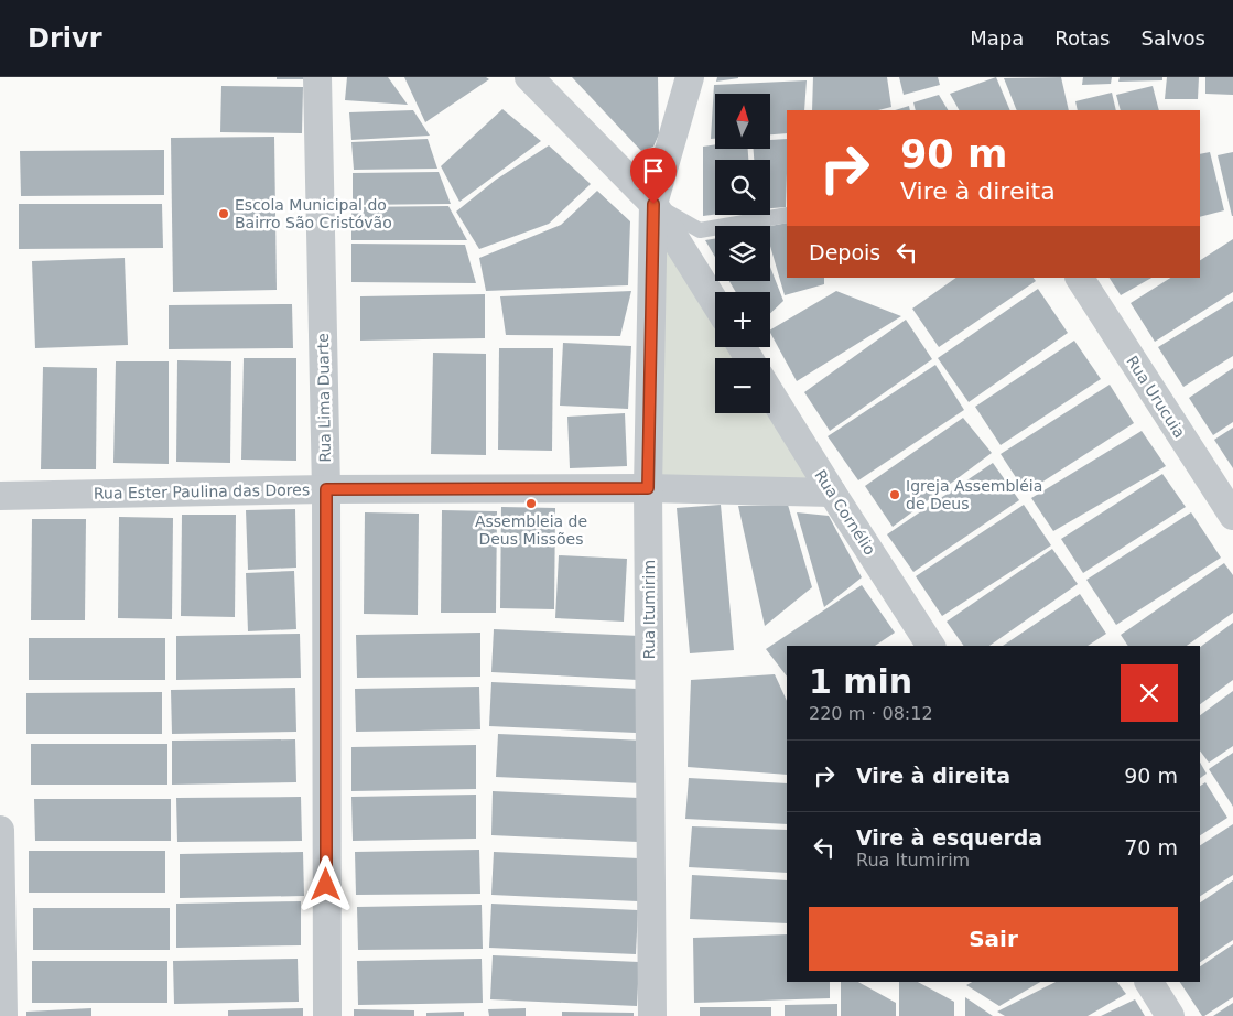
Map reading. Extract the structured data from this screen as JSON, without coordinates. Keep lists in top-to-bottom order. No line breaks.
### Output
{"streets":{"street":["Rua Urucuia","Rua Lima Duarte","Rua Ester Paulina das Dores","Rua Cornélio","Rua Itumirim"]},"crossings":[["Rua Lima Duarte","Rua Ester Paulina das Dores"],["Rua Ester Paulina das Dores","Rua Cornélio"],["Rua Ester Paulina das Dores","Rua Itumirim"]],"places":["Escola Municipal do Bairro São Cristóvão","Igreja Assembléia de Deus","Assembleia de Deus Missões"],"north":"top","page":{"header":"Drivr","nav":["Mapa","Rotas","Salvos"],"map_buttons":["+","−"],"turn":["90 m","Vire à direita"],"then":"Depois","heading":["1 min","220 m · 08:12"],"list":[{"name":"Vire à direita","value":"90 m"},{"name":"Vire à esquerda","note":"Rua Itumirim","value":"70 m"}],"buttons":"Sair"}}
